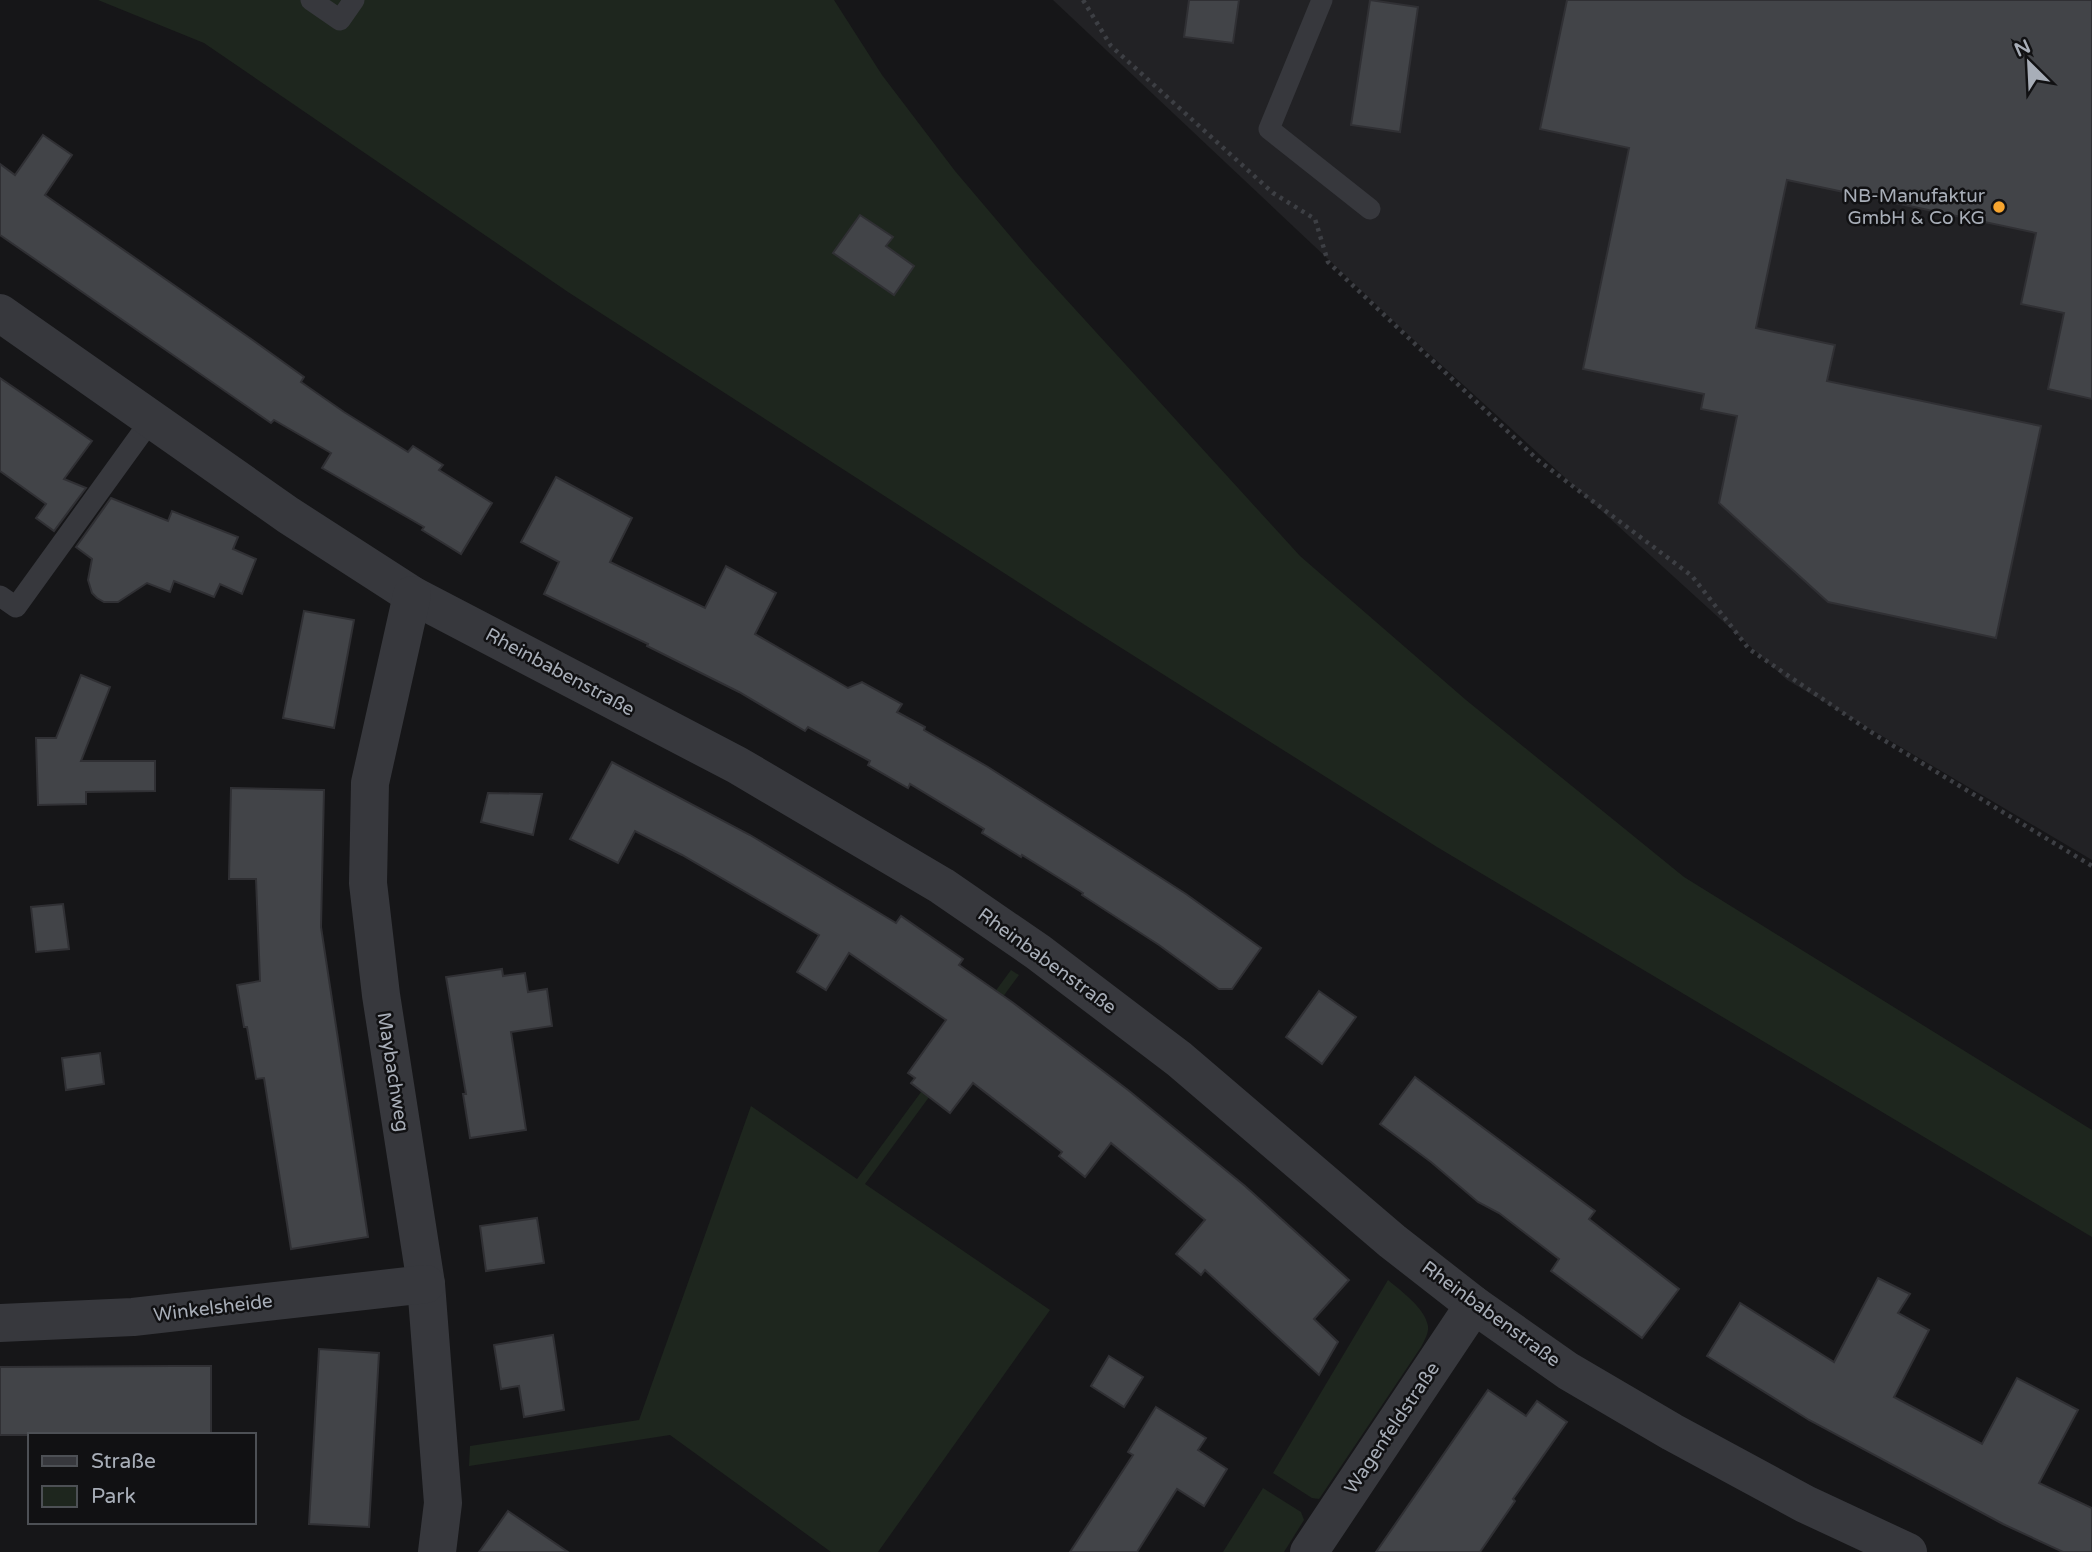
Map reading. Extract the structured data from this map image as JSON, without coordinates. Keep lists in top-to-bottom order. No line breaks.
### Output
{"streets":{"street":["Rheinbabenstraße","Maybachweg","Winkelsheide","Wagenfeldstraße"]},"crossings":[["Rheinbabenstraße","Maybachweg"],["Rheinbabenstraße","Wagenfeldstraße"],["Maybachweg","Winkelsheide"]],"places":["NB-Manufaktur GmbH & Co KG"],"legend":["Straße","Park"],"north":"top left"}
